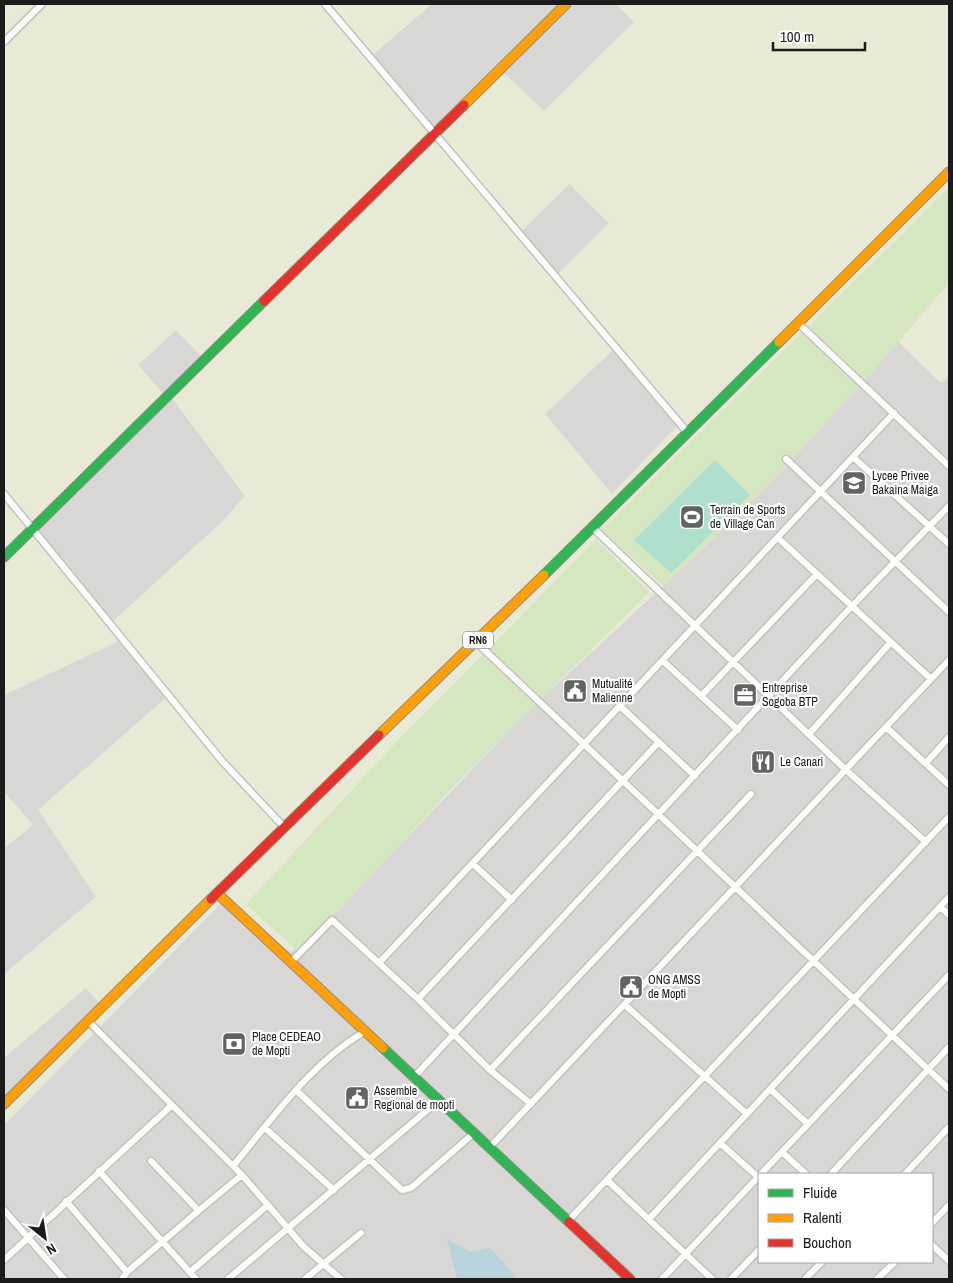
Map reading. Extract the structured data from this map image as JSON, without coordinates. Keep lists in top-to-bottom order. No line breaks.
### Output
{"streets":{"street":["RN6"]},"places":{"school or university":["Lycee Privee Bakaina Maiga"],"sports":["Terrain de Sports de Village Can"],"public building":["Mutualité Malienne","ONG AMSS de Mopti","Assemble Regional de mopti"],"office":["Entreprise Sogoba BTP"],"restaurant":["Le Canari"],"bank":["Place CEDEAO de Mopti"]},"legend":["Fluide","Ralenti","Bouchon"],"scale_bar":"100 m","north":"bottom right"}
